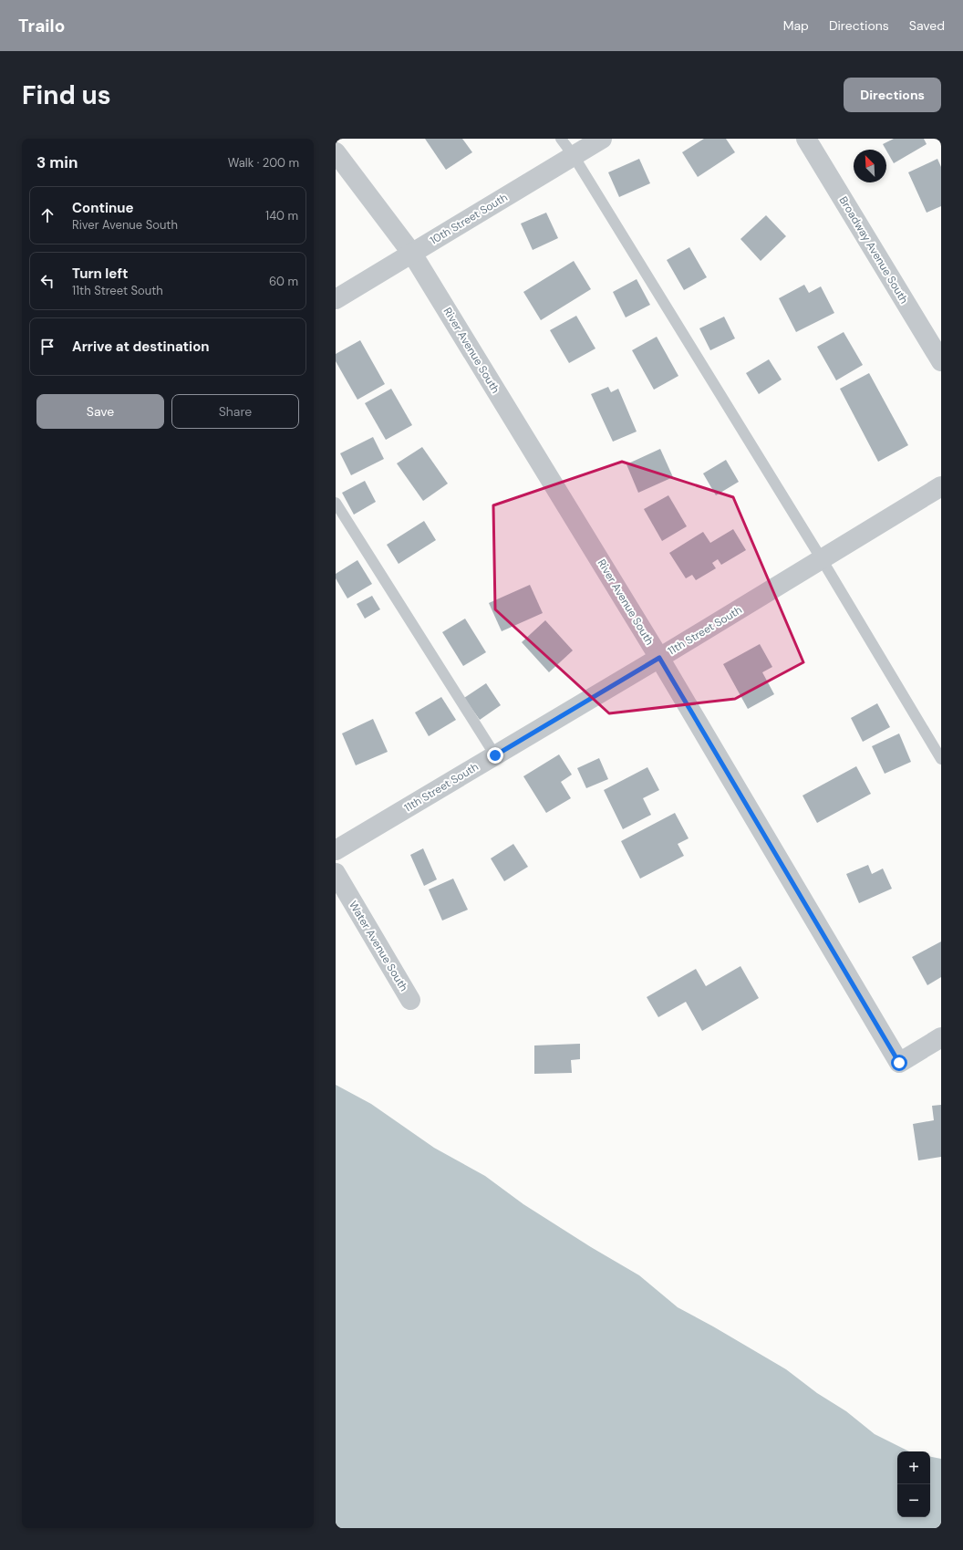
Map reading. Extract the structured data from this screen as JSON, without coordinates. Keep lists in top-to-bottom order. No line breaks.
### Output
{"streets":{"street":["10th Street South","Broadway Avenue South","River Avenue South","11th Street South","Water Avenue South"]},"crossings":[["10th Street South","River Avenue South"],["River Avenue South","11th Street South"]],"north":"top left","page":{"header":"Trailo","nav":["Map","Directions","Saved"],"buttons":["Directions",["Save","Share"]],"title":"Find us","heading":["3 min","Walk · 200 m"],"list":[["Continue","River Avenue South","140 m"],["Turn left","11th Street South","60 m"],"Arrive at destination"],"map_buttons":["+","−"]}}
